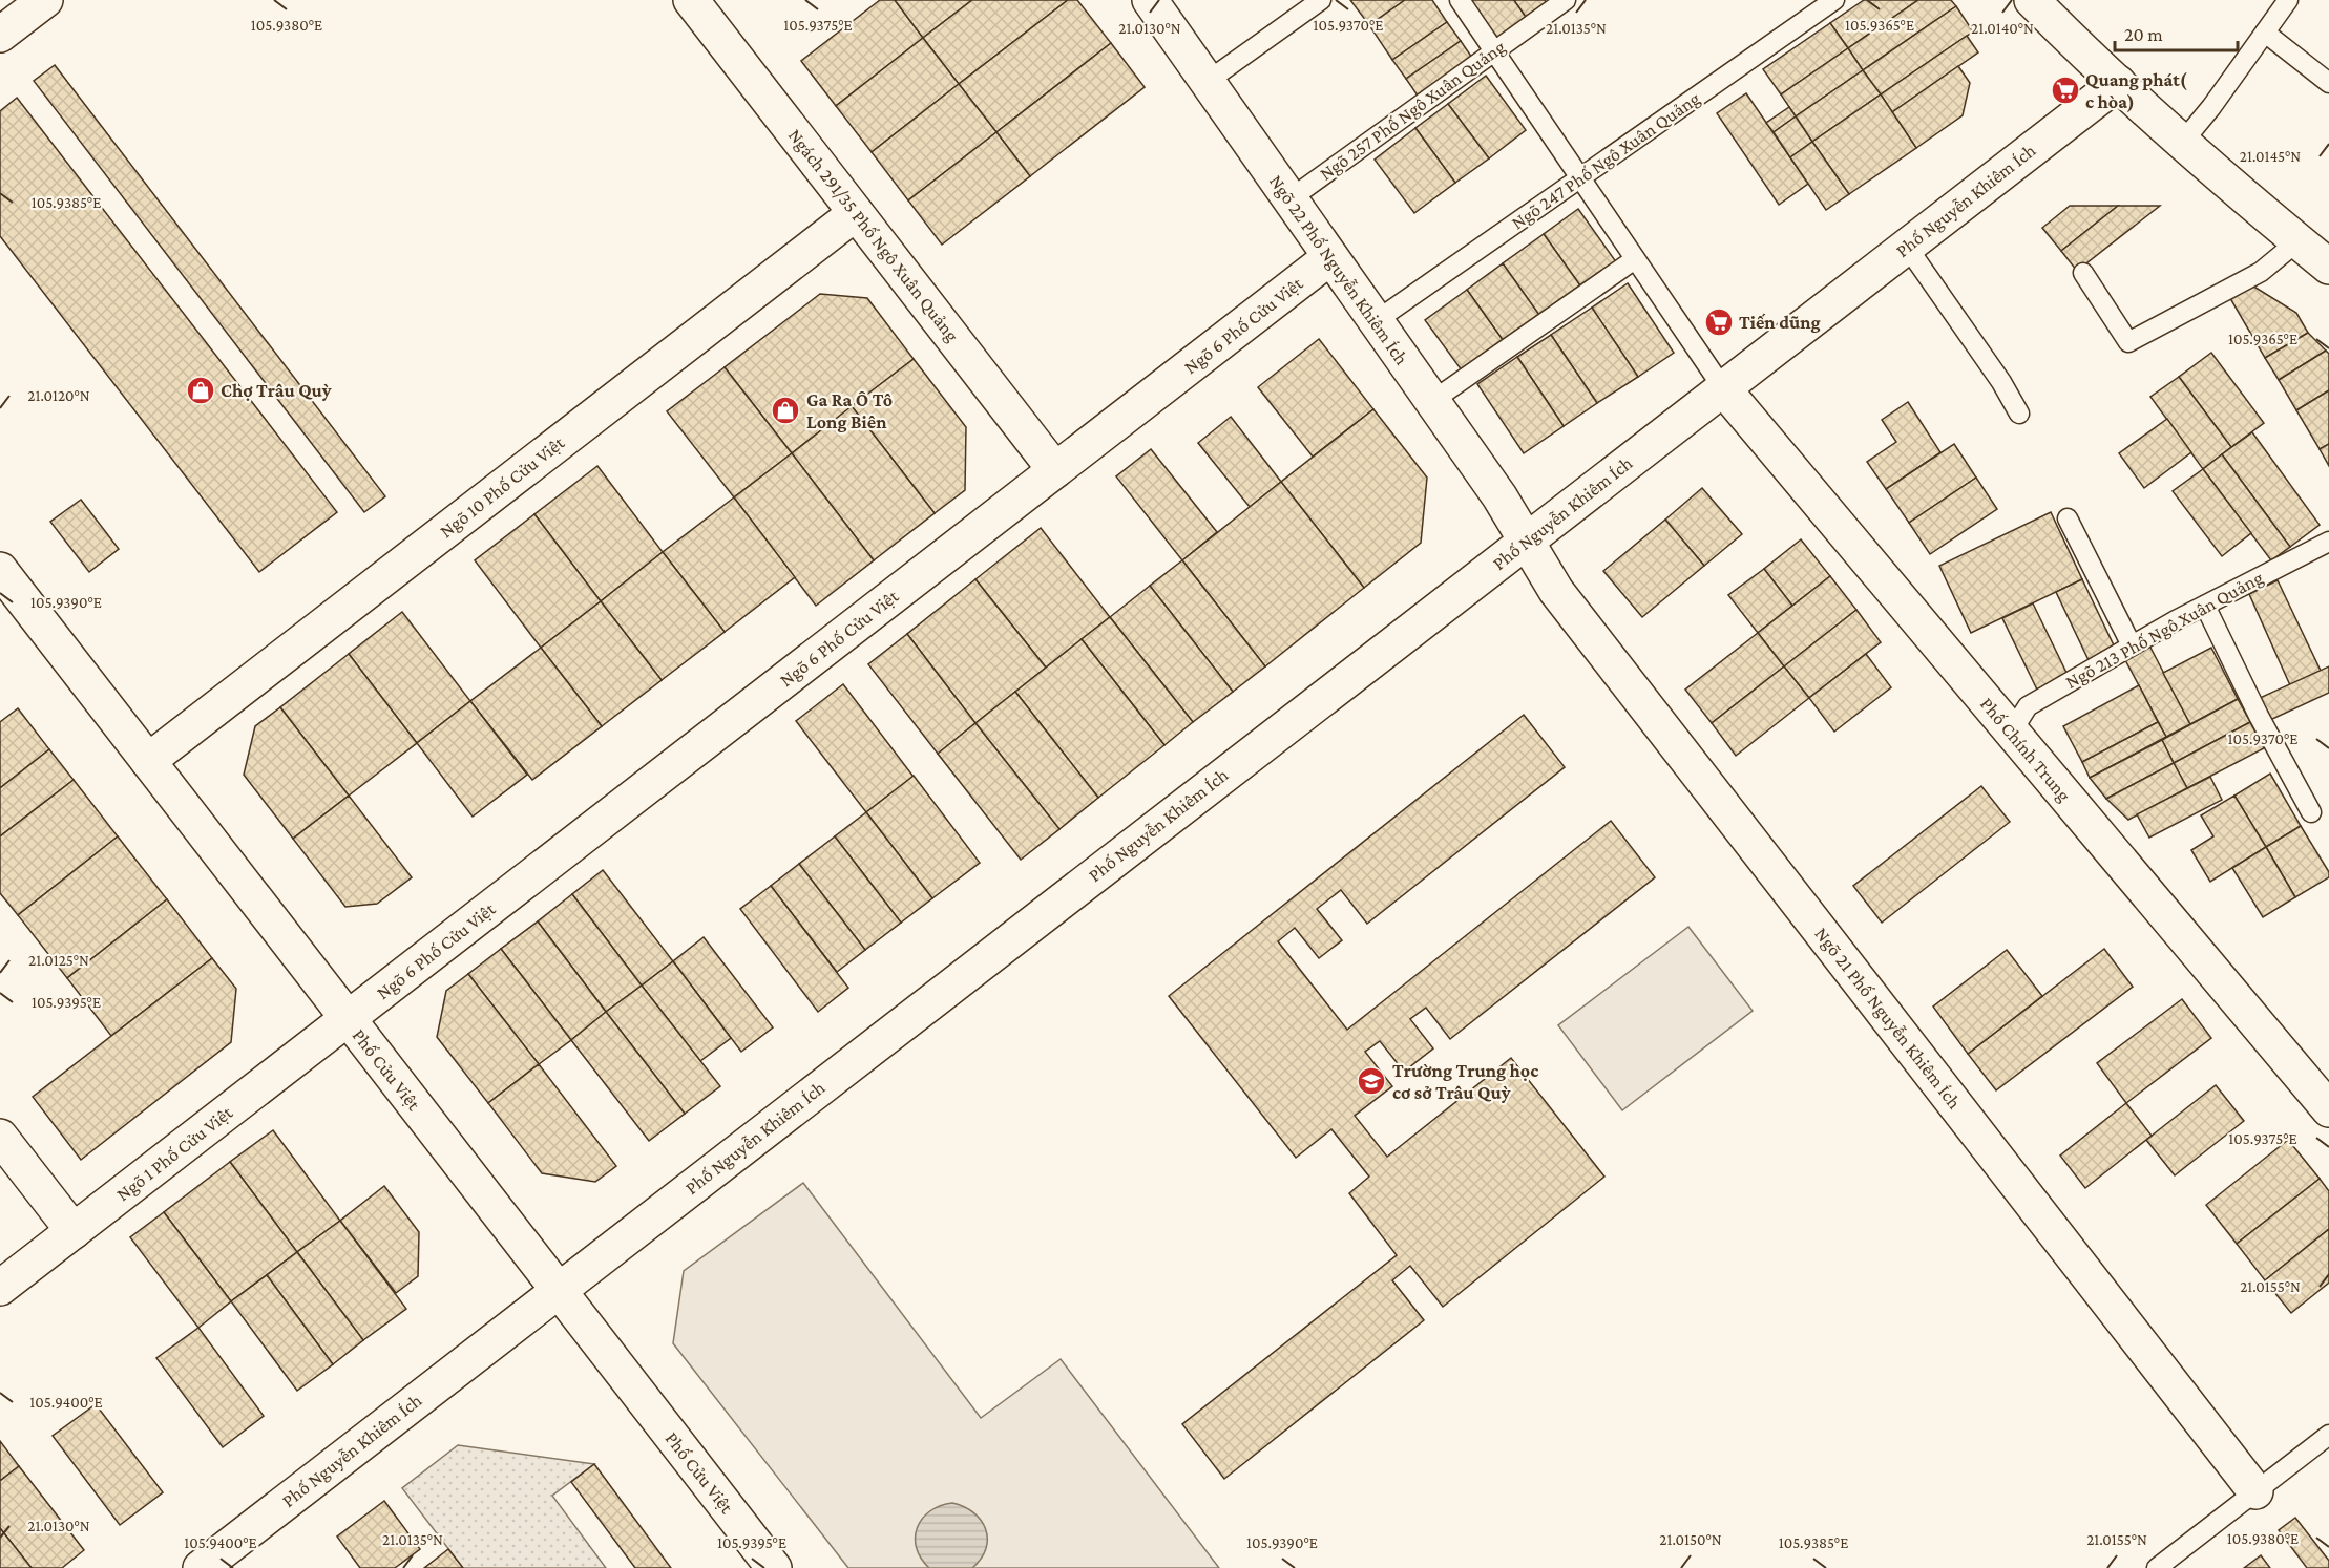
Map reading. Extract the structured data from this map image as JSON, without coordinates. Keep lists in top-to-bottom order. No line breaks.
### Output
{"streets":{"street":["Phố Nguyễn Khiêm Ích","Ngách 291/35 Phố Ngô Xuân Quảng","Ngõ 22 Phố Nguyễn Khiêm Ích","Ngõ 6 Phố Cửu Việt","Ngõ 10 Phố Cửu Việt","Phố Chính Trung","Ngõ 21 Phố Nguyễn Khiêm Ích","Phố Cửu Việt","Ngõ 1 Phố Cửu Việt"],"lane":["Ngõ 257 Phố Ngô Xuân Quảng","Ngõ 247 Phố Ngô Xuân Quảng","Ngõ 213 Phố Ngô Xuân Quảng"]},"crossings":[["Ngõ 257 Phố Ngô Xuân Quảng","Ngõ 22 Phố Nguyễn Khiêm Ích"],["Ngõ 247 Phố Ngô Xuân Quảng","Ngõ 22 Phố Nguyễn Khiêm Ích"],["Phố Nguyễn Khiêm Ích","Ngõ 22 Phố Nguyễn Khiêm Ích"],["Phố Nguyễn Khiêm Ích","Phố Chính Trung"],["Phố Nguyễn Khiêm Ích","Ngõ 21 Phố Nguyễn Khiêm Ích"],["Phố Nguyễn Khiêm Ích","Phố Cửu Việt"],["Ngách 291/35 Phố Ngô Xuân Quảng","Ngõ 6 Phố Cửu Việt"],["Ngách 291/35 Phố Ngô Xuân Quảng","Ngõ 10 Phố Cửu Việt"],["Ngõ 22 Phố Nguyễn Khiêm Ích","Ngõ 6 Phố Cửu Việt"],["Ngõ 22 Phố Nguyễn Khiêm Ích","Ngõ 21 Phố Nguyễn Khiêm Ích"],["Ngõ 6 Phố Cửu Việt","Phố Cửu Việt"],["Ngõ 6 Phố Cửu Việt","Ngõ 1 Phố Cửu Việt"],["Ngõ 10 Phố Cửu Việt","Phố Cửu Việt"],["Ngõ 213 Phố Ngô Xuân Quảng","Phố Chính Trung"],["Phố Cửu Việt","Ngõ 1 Phố Cửu Việt"]],"places":{"supermarket":["Quang phát( c hòa)","Tiến dũng"],"shop":["Chợ Trâu Quỳ","Ga Ra Ô Tô Long Biên"],"school or university":["Trường Trung học cơ sở Trâu Quỳ"]},"scale_bar":"20 m","coordinates":["105.9365°E","105.9380°E","105.9370°E","105.9375°E","21.0130°N","21.0135°N","21.0140°N","21.0145°N","105.9385°E","21.0120°N","105.9390°E","21.0125°N","105.9395°E","21.0155°N","105.9400°E","21.0150°N"]}
